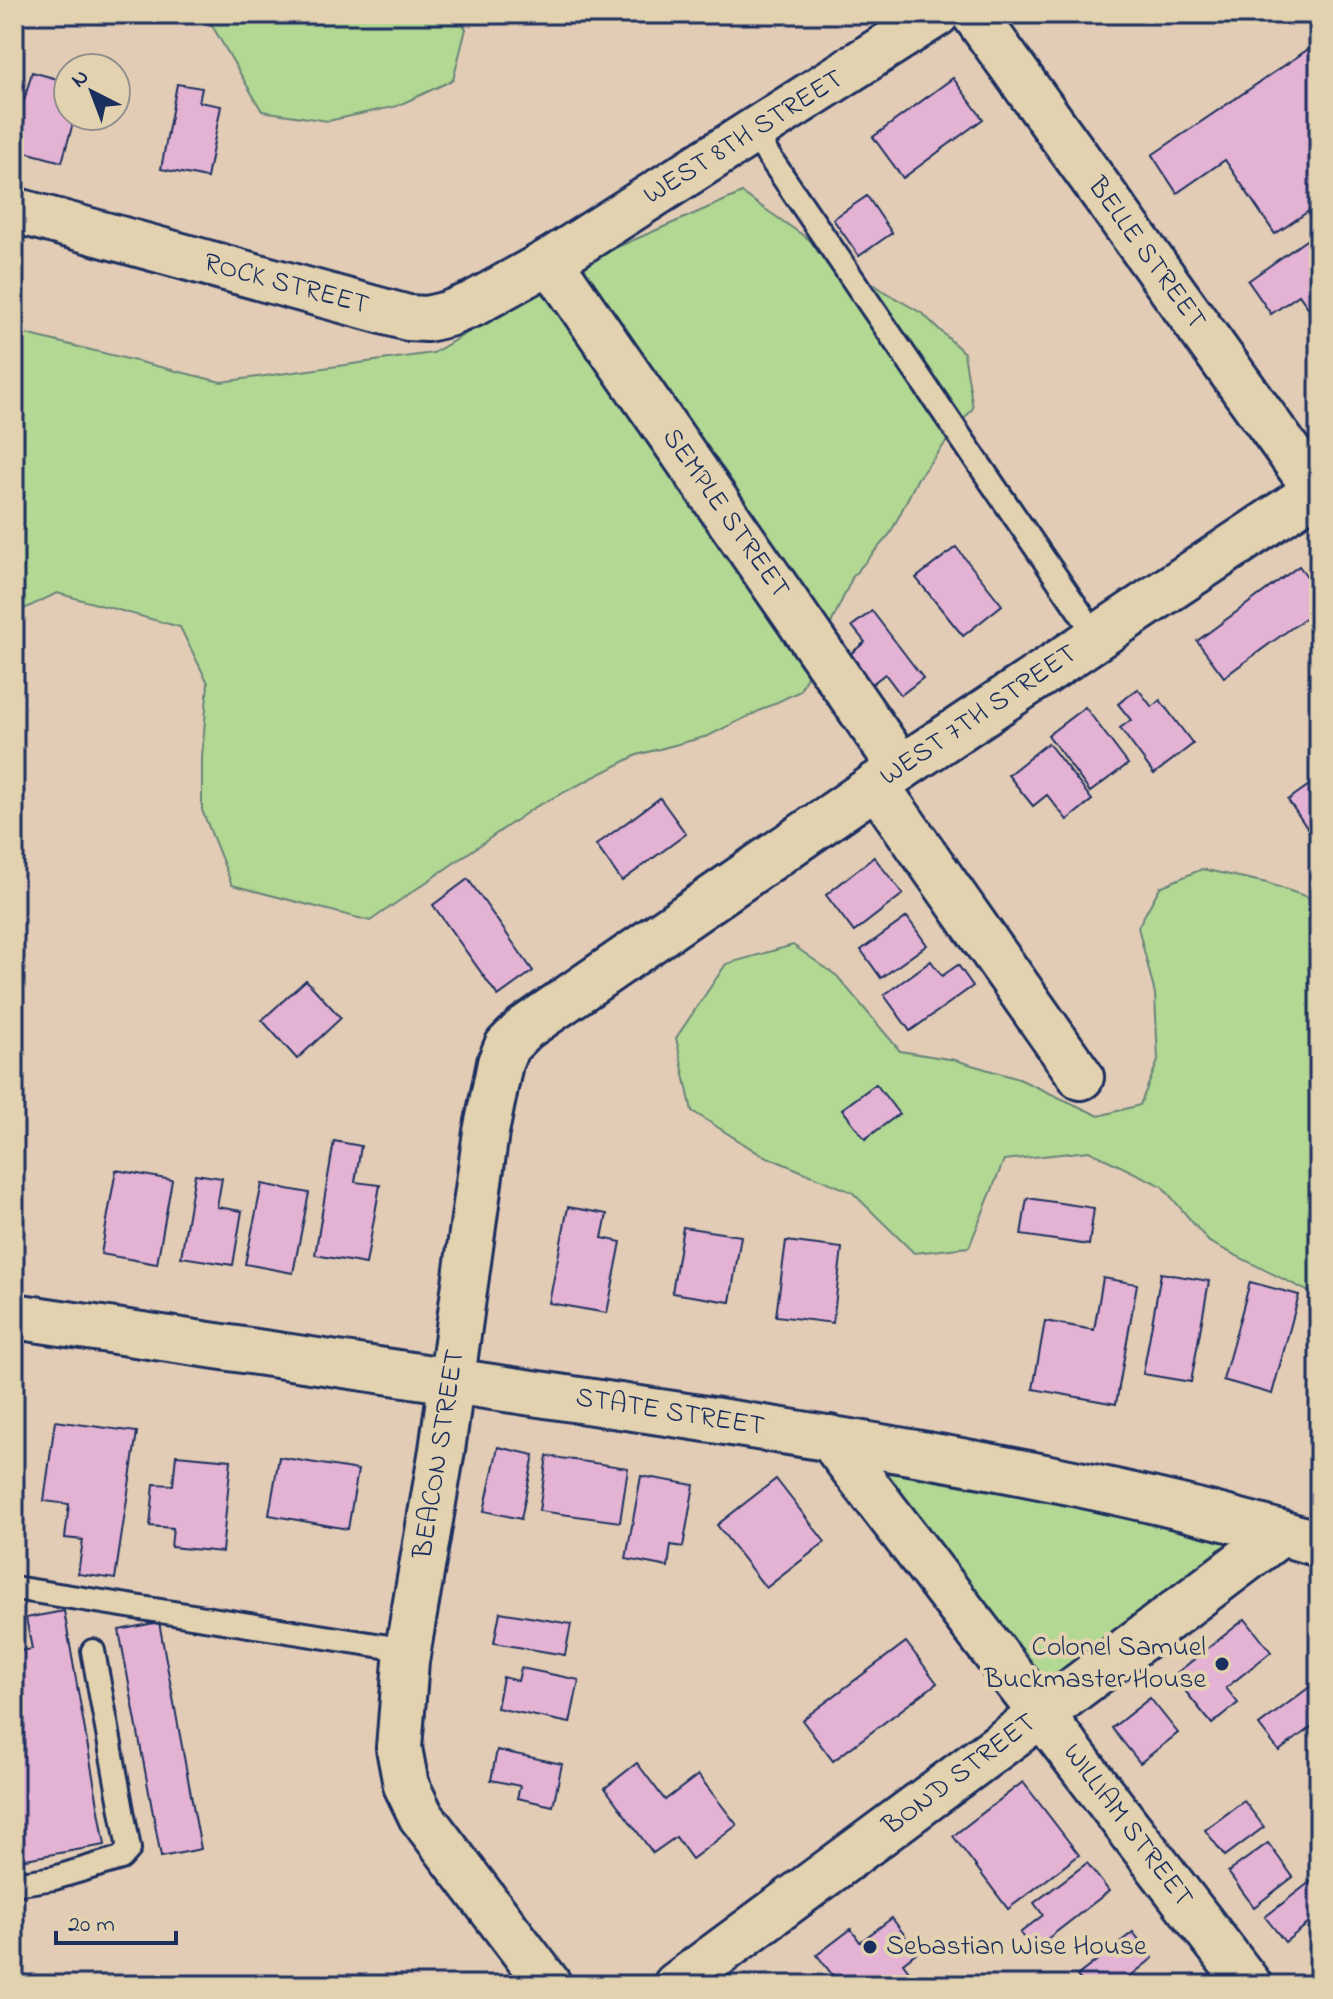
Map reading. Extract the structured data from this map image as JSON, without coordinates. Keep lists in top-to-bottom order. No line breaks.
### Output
{"streets":{"street":["WEST 8TH STREET","BELLE STREET","ROCK STREET","SEMPLE STREET","WEST 7TH STREET","STATE STREET","BEACON STREET","BOND STREET","WILLIAM STREET"]},"crossings":[["WEST 8TH STREET","ROCK STREET"],["WEST 8TH STREET","SEMPLE STREET"],["BELLE STREET","WEST 7TH STREET"],["ROCK STREET","SEMPLE STREET"],["SEMPLE STREET","WEST 7TH STREET"],["WEST 7TH STREET","BEACON STREET"],["STATE STREET","BEACON STREET"],["STATE STREET","BOND STREET"],["STATE STREET","WILLIAM STREET"],["BOND STREET","WILLIAM STREET"]],"places":["Colonel Samuel Buckmaster House","Sebastian Wise House"],"scale_bar":"20 m","north":"top left"}
